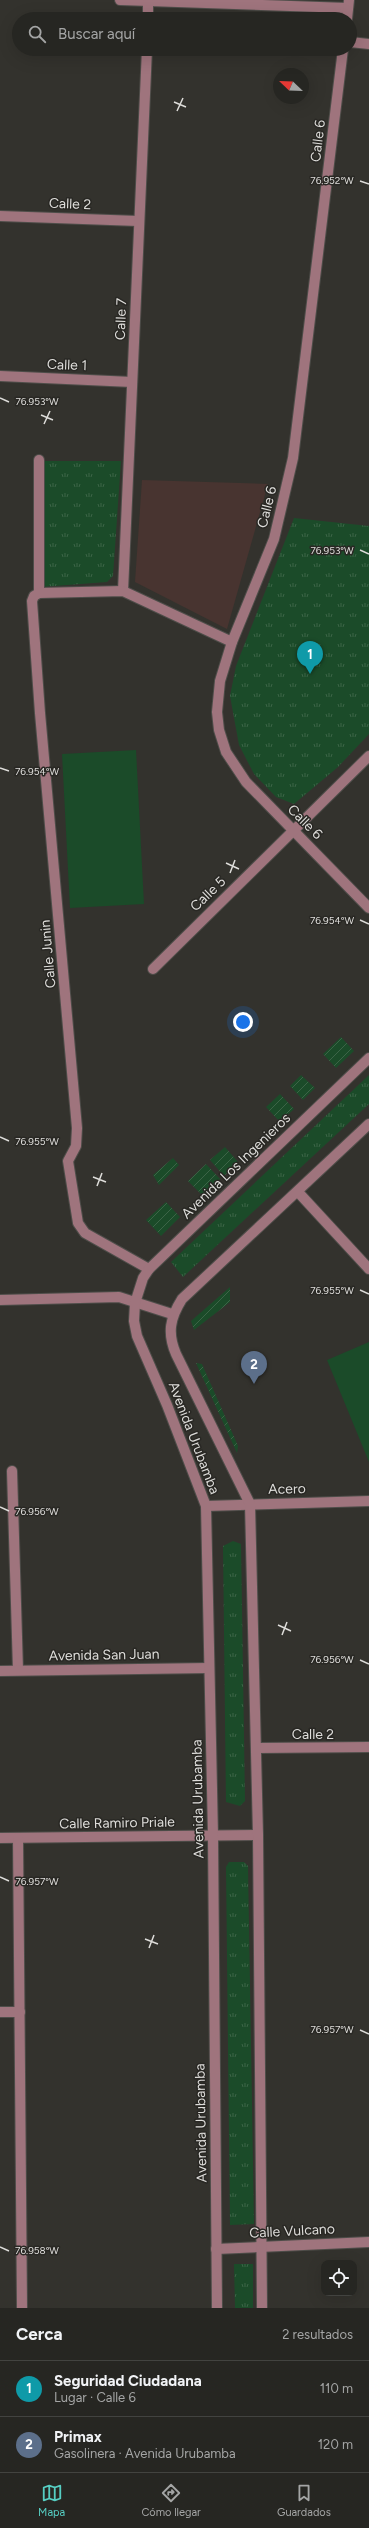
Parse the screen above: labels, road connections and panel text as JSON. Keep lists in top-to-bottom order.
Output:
{
  "streets": {
    "street": [
      "Calle 6",
      "Calle 2",
      "Calle 7",
      "Calle 1",
      "Calle 5",
      "Calle Junin",
      "Avenida Los Ingenieros",
      "Avenida Urubamba",
      "Acero",
      "Avenida San Juan",
      "Calle Ramiro Priale",
      "Calle Vulcano"
    ]
  },
  "crossings": [
    ["Calle 6", "Calle 5"],
    ["Calle 2", "Calle 7"],
    ["Calle 2", "Avenida Urubamba"],
    ["Calle 7", "Calle 1"],
    ["Calle Junin", "Avenida Los Ingenieros"],
    ["Avenida Los Ingenieros", "Avenida Urubamba"],
    ["Avenida Urubamba", "Acero"],
    ["Avenida Urubamba", "Avenida San Juan"],
    ["Avenida Urubamba", "Calle Ramiro Priale"],
    ["Avenida Urubamba", "Calle Vulcano"]
  ],
  "north": "top left",
  "page": {
    "search": "Buscar aquí",
    "pins": ["1", "2"],
    "heading": ["Cerca", "2 resultados"],
    "list": [
      {
        "mark": "1",
        "name": "Seguridad Ciudadana",
        "note": "Lugar · Calle 6",
        "value": "110 m"
      },
      {
        "mark": "2",
        "name": "Primax",
        "note": "Gasolinera · Avenida Urubamba",
        "value": "120 m"
      }
    ],
    "nav": ["Mapa", "Cómo llegar", "Guardados"]
  },
  "coordinates": [
    "76.952°W",
    "76.953°W",
    "76.954°W",
    "76.955°W",
    "76.956°W",
    "76.957°W",
    "76.958°W"
  ]
}
